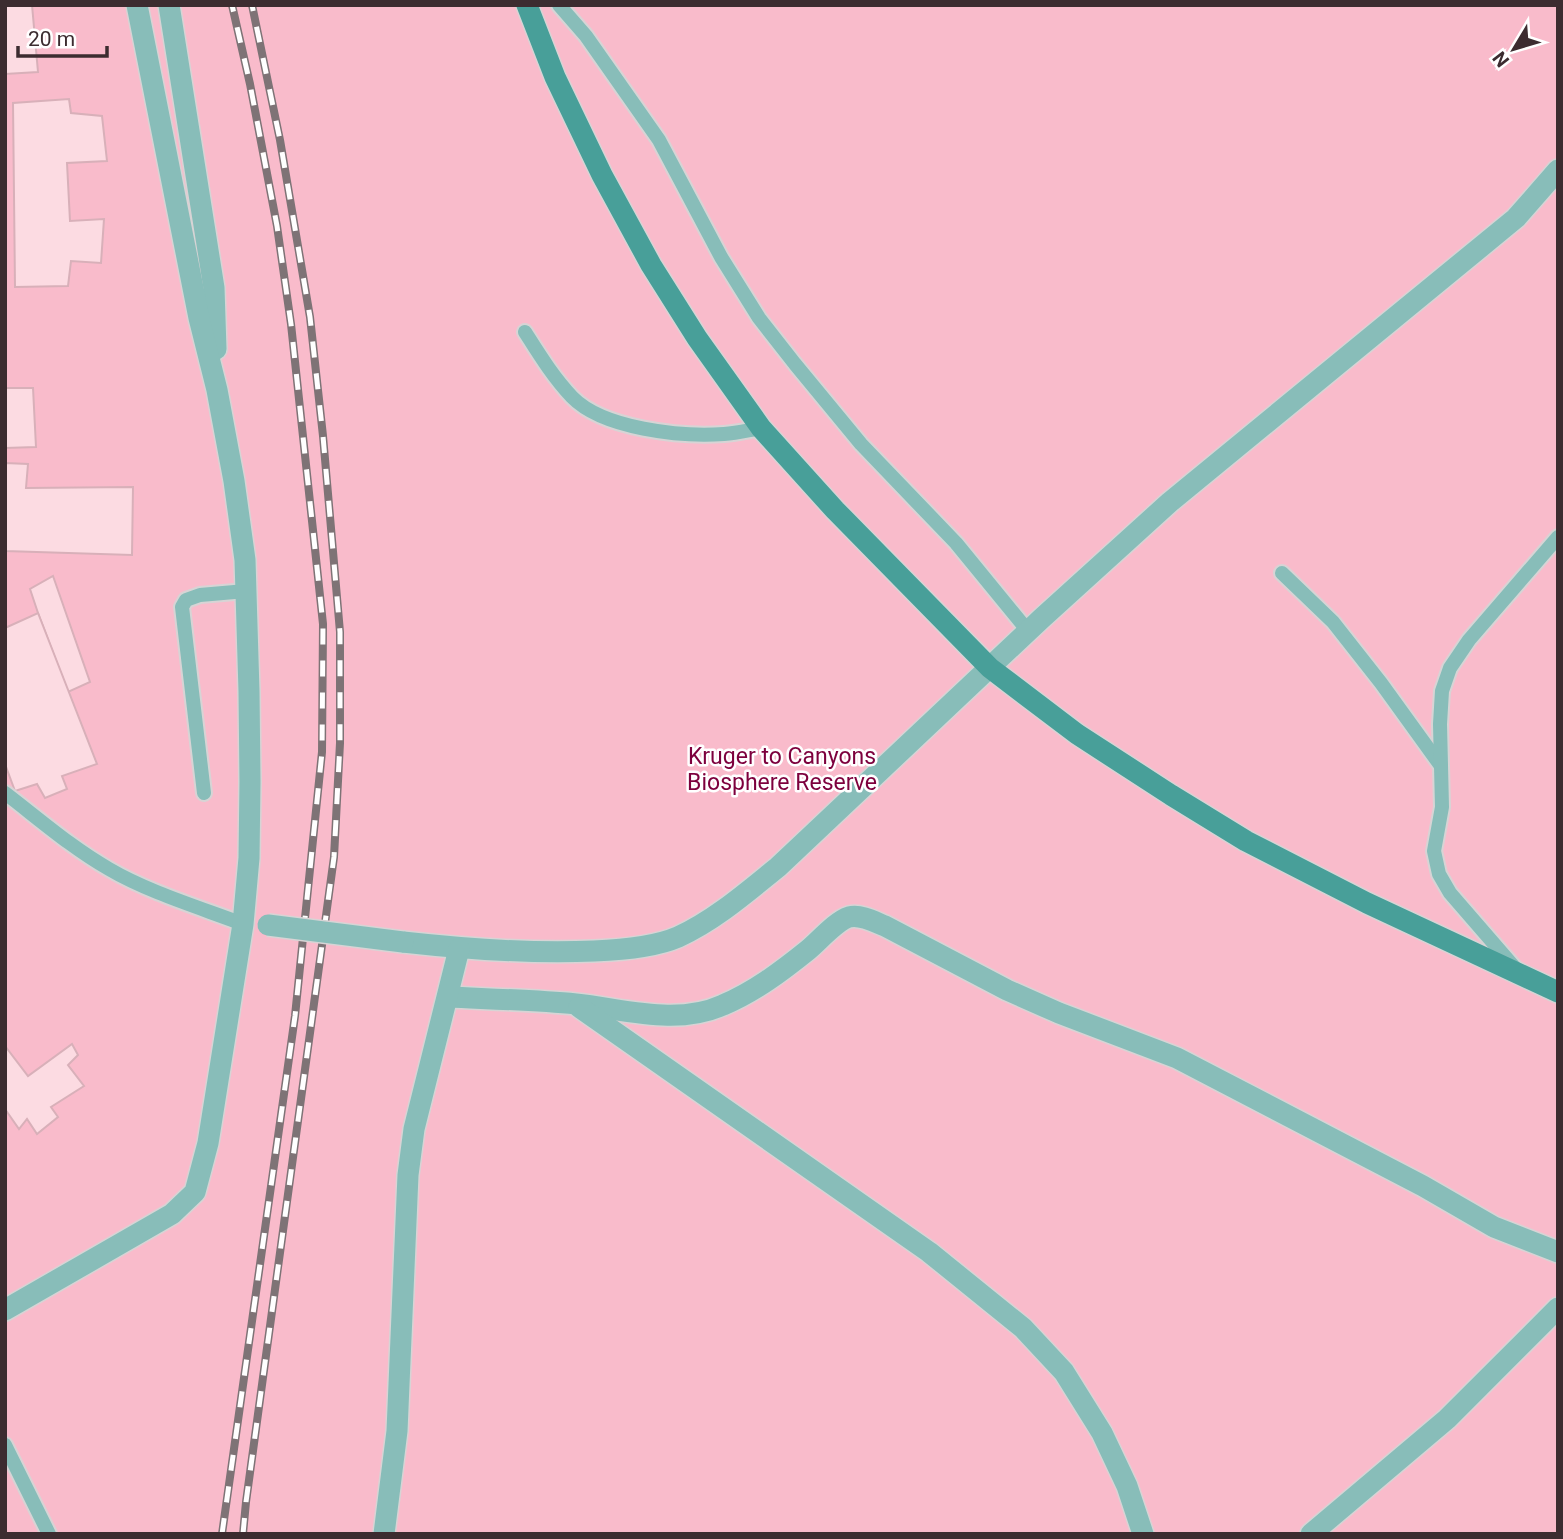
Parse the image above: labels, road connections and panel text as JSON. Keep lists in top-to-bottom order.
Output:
{
  "parks": ["Kruger to Canyons Biosphere Reserve"],
  "scale_bar": "20 m",
  "north": "bottom left"
}
